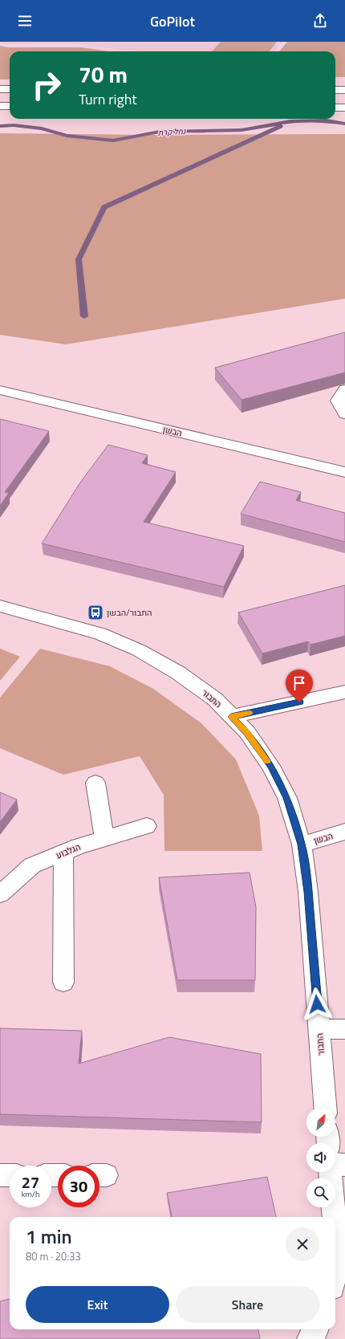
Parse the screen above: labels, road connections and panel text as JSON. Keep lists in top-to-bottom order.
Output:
{
  "streets": {
    "street": ["הבשן", "התבור", "הגלבוע"]
  },
  "crossings": [
    ["הבשן", "התבור"]
  ],
  "water": ["נחל קרת"],
  "places": {
    "bus stop": ["התבור/הבשן"]
  },
  "north": "top right",
  "page": {
    "header": "GoPilot",
    "turn": ["70 m", "Turn right"],
    "speed": "27 km/h",
    "limit": "30",
    "heading": ["1 min", "80 m · 20:33"],
    "buttons": ["Exit", "Share"]
  }
}
